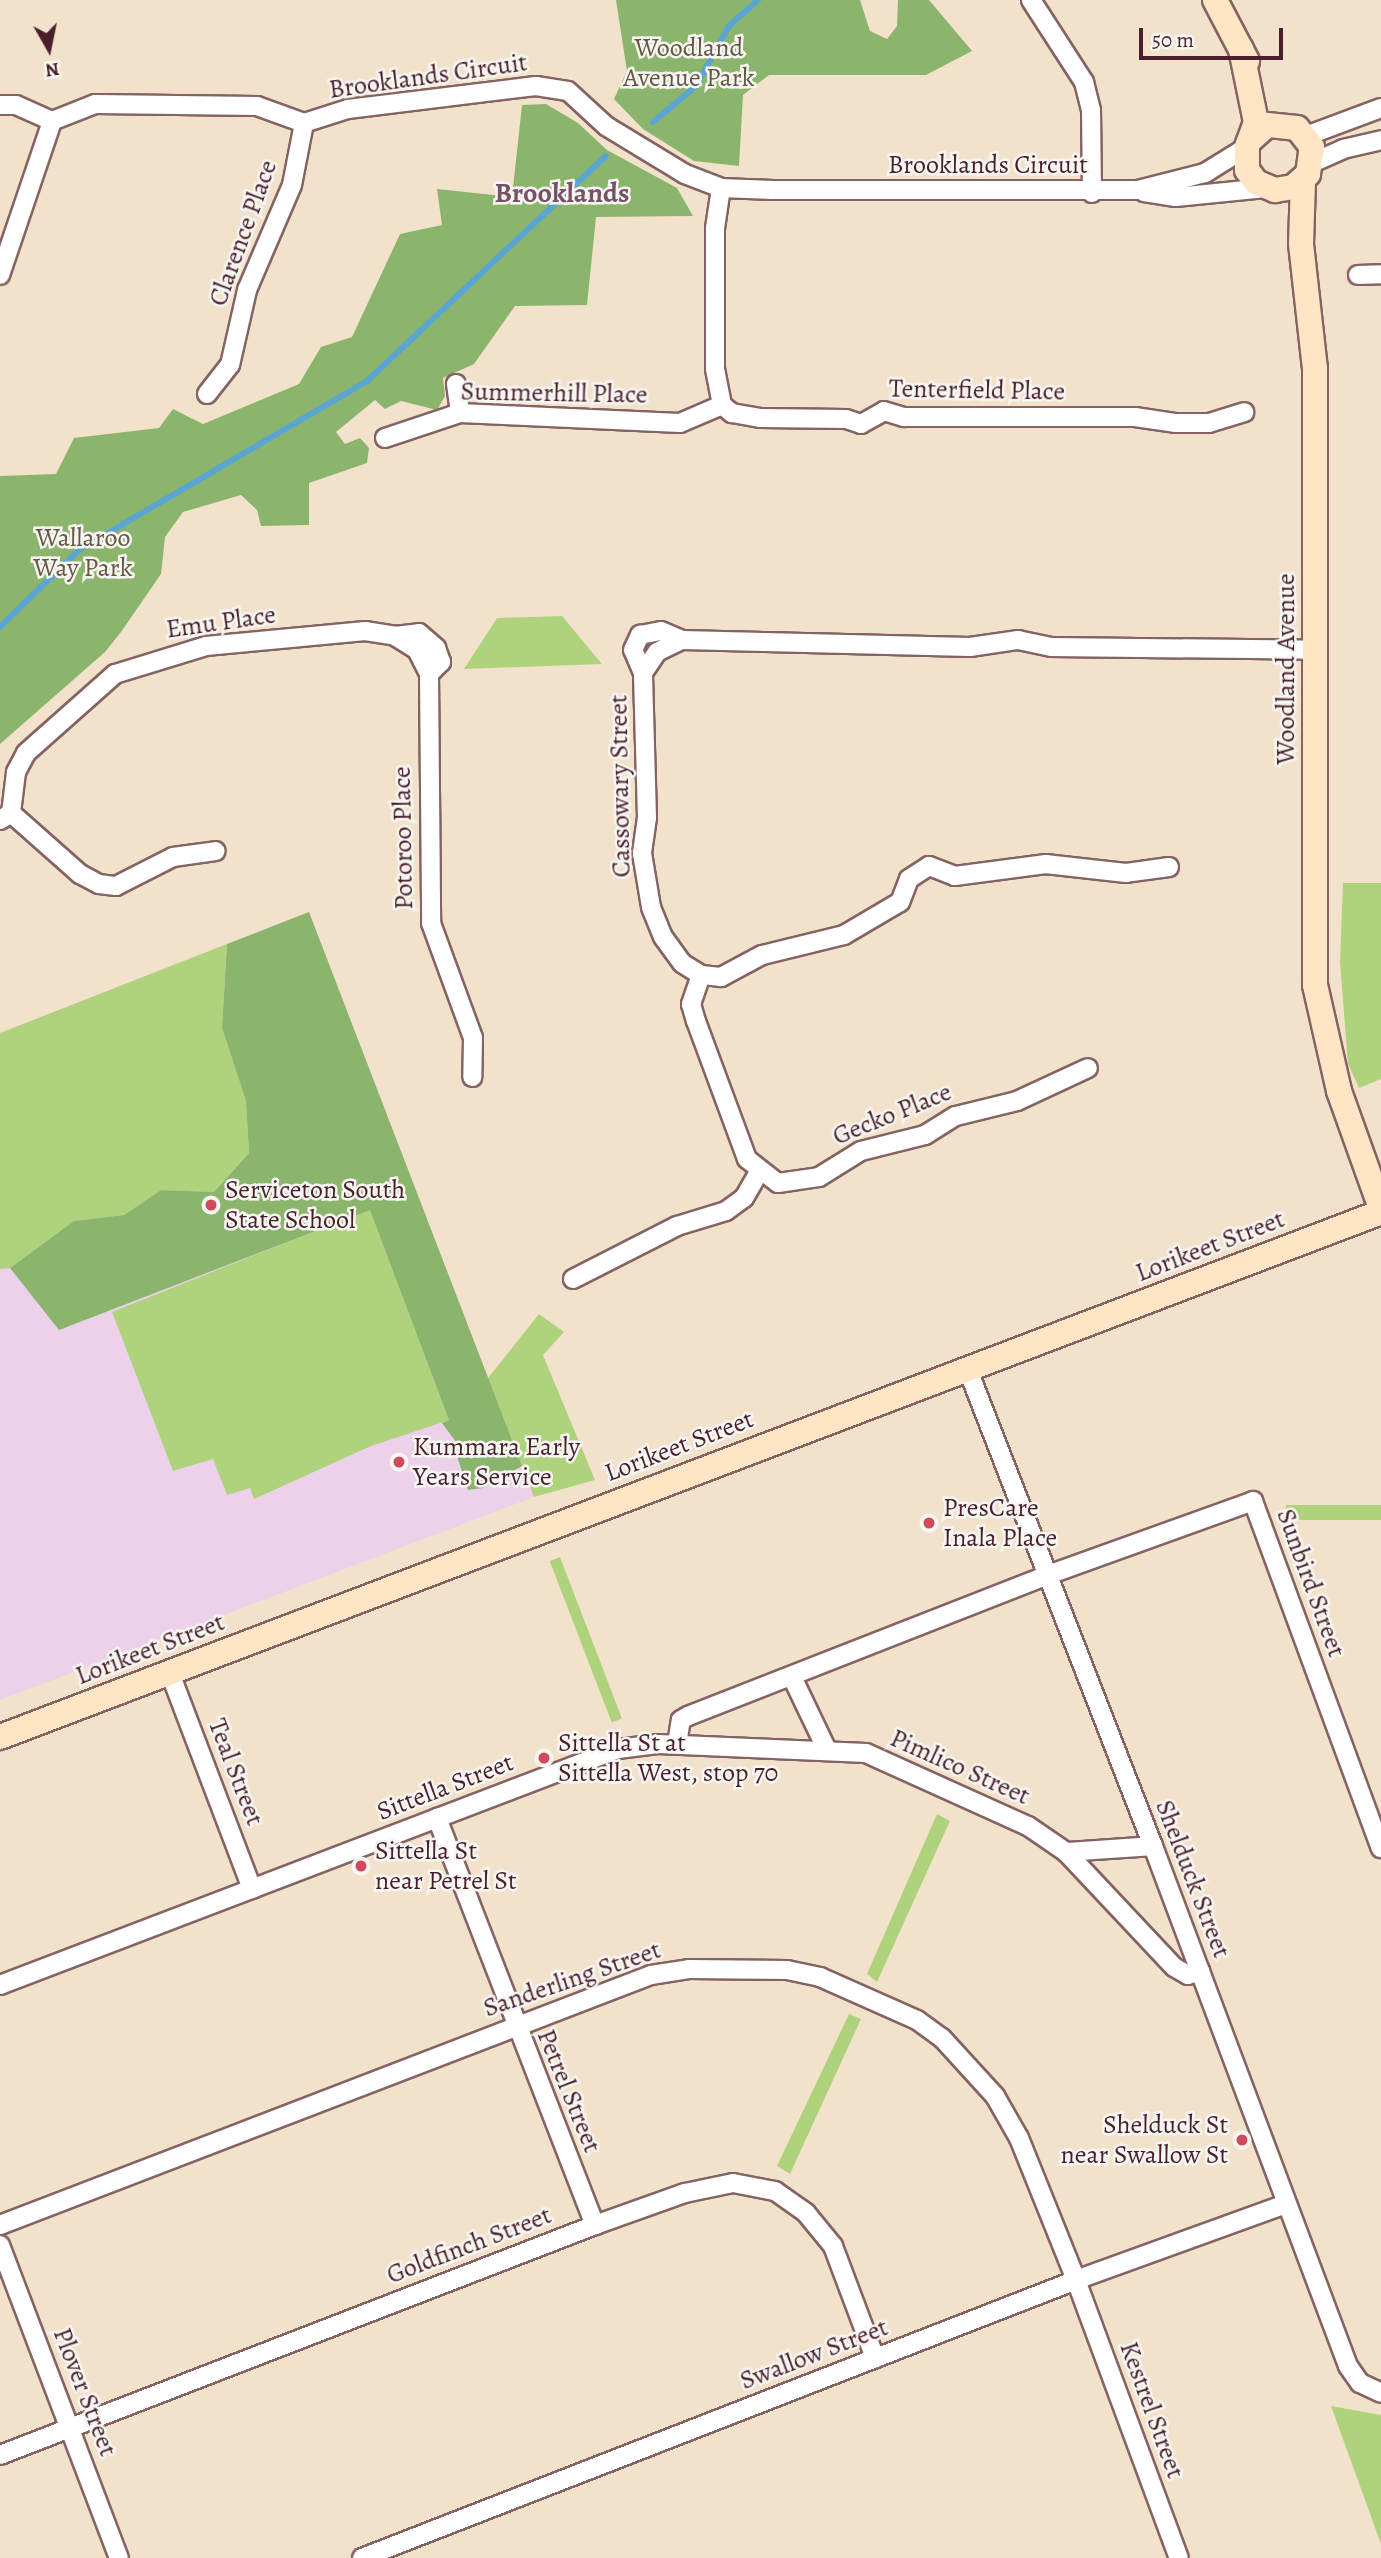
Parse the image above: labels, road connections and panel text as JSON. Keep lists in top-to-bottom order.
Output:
{
  "streets": {
    "street": [
      "Brooklands Circuit",
      "Clarence Place",
      "Tenterfield Place",
      "Summerhill Place",
      "Emu Place",
      "Woodland Avenue",
      "Cassowary Street",
      "Potoroo Place",
      "Gecko Place",
      "Lorikeet Street",
      "Sunbird Street",
      "Pimlico Street",
      "Teal Street",
      "Sittella Street",
      "Shelduck Street",
      "Sanderling Street",
      "Petrel Street",
      "Goldfinch Street",
      "Swallow Street",
      "Plover Street",
      "Kestrel Street"
    ]
  },
  "crossings": [
    ["Brooklands Circuit", "Clarence Place"],
    ["Brooklands Circuit", "Woodland Avenue"],
    ["Tenterfield Place", "Summerhill Place"],
    ["Emu Place", "Potoroo Place"],
    ["Woodland Avenue", "Cassowary Street"],
    ["Woodland Avenue", "Lorikeet Street"],
    ["Lorikeet Street", "Teal Street"],
    ["Lorikeet Street", "Shelduck Street"],
    ["Sunbird Street", "Shelduck Street"],
    ["Pimlico Street", "Sittella Street"],
    ["Pimlico Street", "Shelduck Street"],
    ["Teal Street", "Sittella Street"],
    ["Sittella Street", "Petrel Street"],
    ["Shelduck Street", "Swallow Street"],
    ["Sanderling Street", "Petrel Street"],
    ["Sanderling Street", "Swallow Street"],
    ["Sanderling Street", "Kestrel Street"],
    ["Petrel Street", "Goldfinch Street"],
    ["Goldfinch Street", "Swallow Street"],
    ["Goldfinch Street", "Plover Street"],
    ["Swallow Street", "Kestrel Street"]
  ],
  "districts": ["Brooklands"],
  "parks": ["Woodland Avenue Park", "Wallaroo Way Park"],
  "places": [
    "Serviceton South State School",
    "Kummara Early Years Service",
    "PresCare Inala Place",
    "Sittella St at Sittella West, stop 70",
    "Sittella St near Petrel St",
    "Shelduck St near Swallow St"
  ],
  "scale_bar": "50 m",
  "north": "bottom"
}
